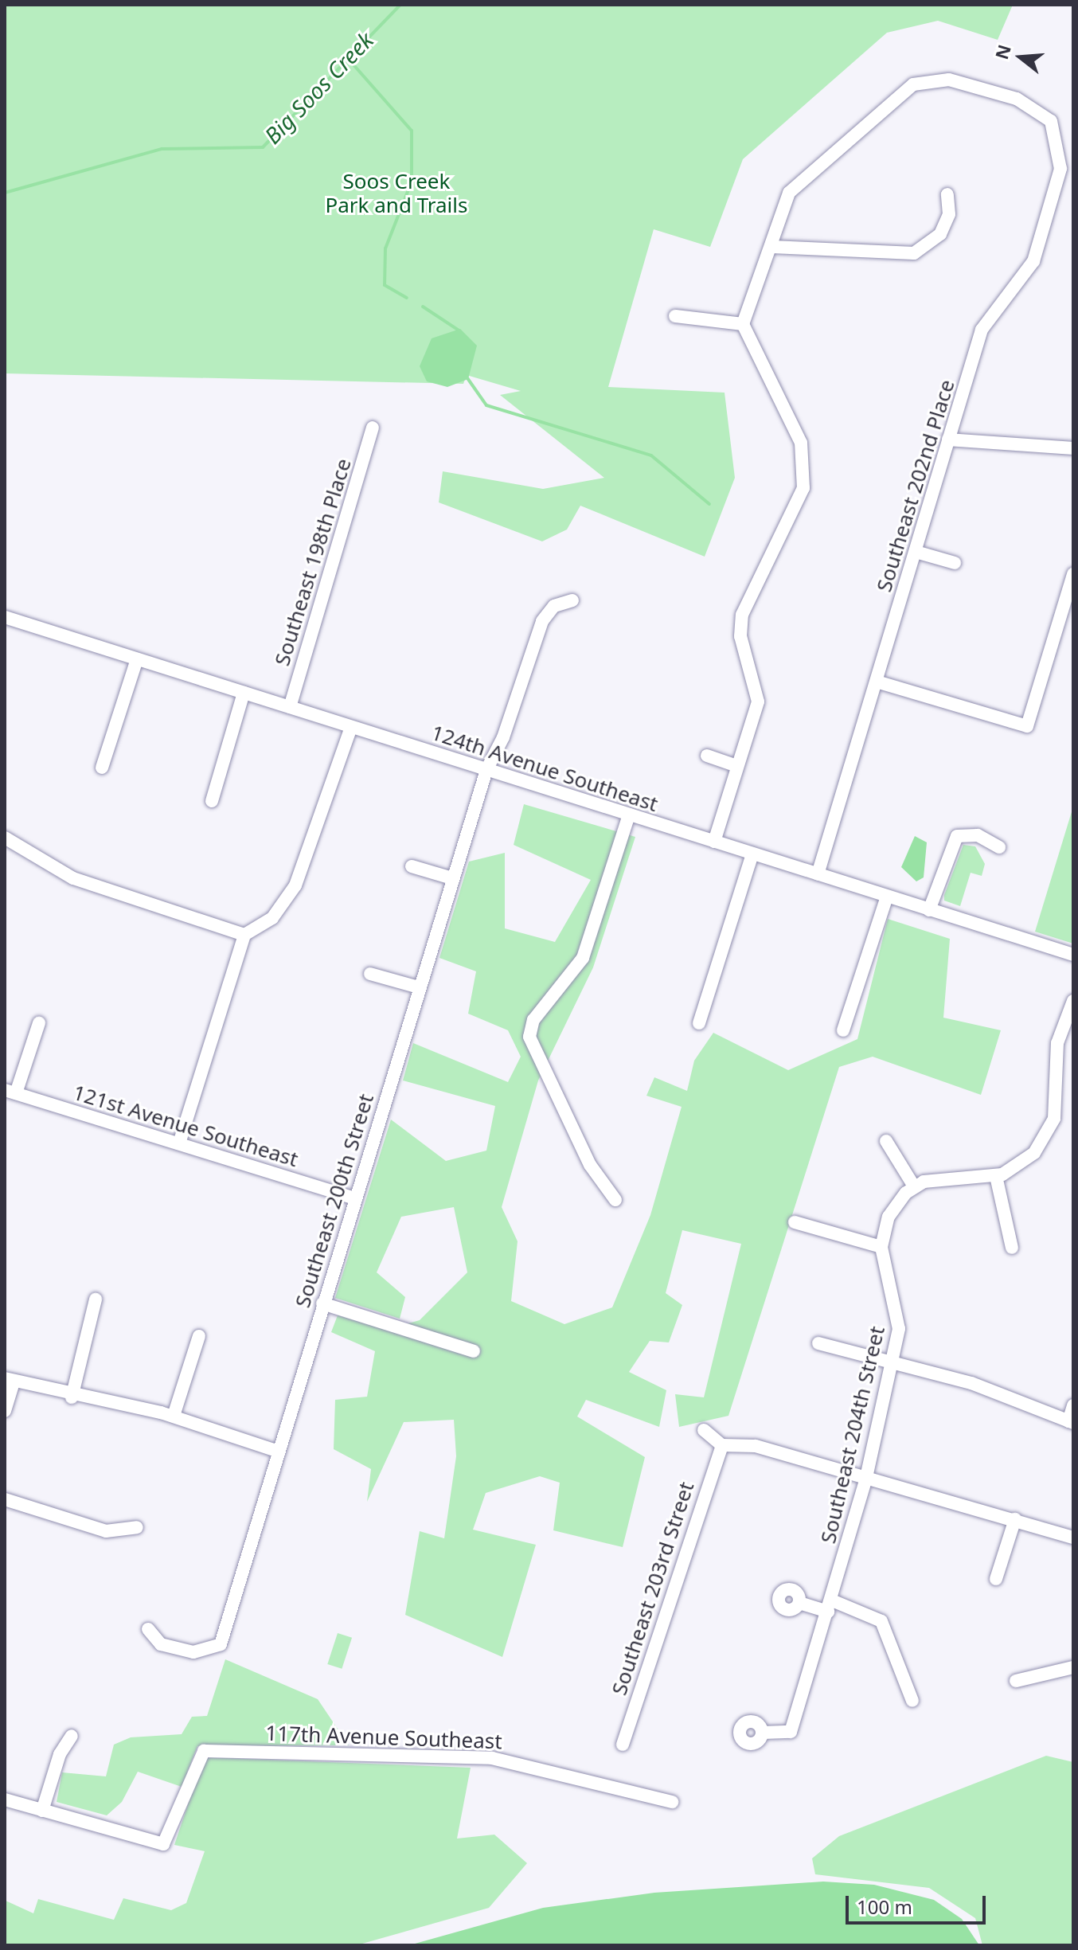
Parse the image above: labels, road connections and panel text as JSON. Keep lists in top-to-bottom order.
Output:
{
  "streets": {
    "street": [
      "Southeast 202nd Place",
      "Southeast 198th Place",
      "124th Avenue Southeast",
      "121st Avenue Southeast",
      "Southeast 200th Street",
      "Southeast 204th Street",
      "Southeast 203rd Street",
      "117th Avenue Southeast"
    ]
  },
  "crossings": [
    ["Southeast 202nd Place", "124th Avenue Southeast"],
    ["Southeast 198th Place", "124th Avenue Southeast"],
    ["124th Avenue Southeast", "Southeast 200th Street"],
    ["121st Avenue Southeast", "Southeast 200th Street"]
  ],
  "water": ["Big Soos Creek"],
  "parks": ["Soos Creek Park and Trails"],
  "scale_bar": "100 m",
  "north": "left"
}
